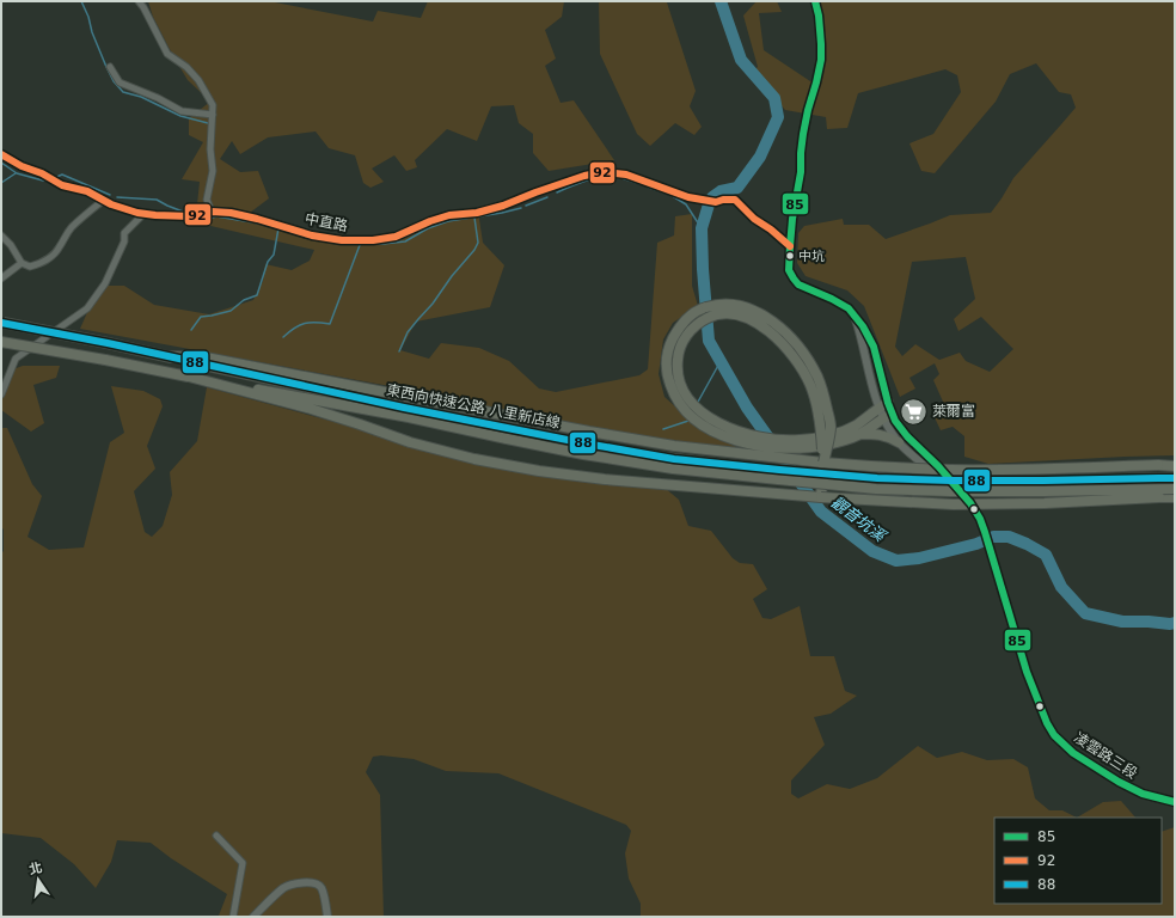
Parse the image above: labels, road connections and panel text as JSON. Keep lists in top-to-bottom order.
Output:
{
  "streets": {
    "highway": ["東西向快速公路 八里新店線"],
    "street": ["中直路", "凌雲路三段"]
  },
  "water": ["觀音坑溪"],
  "places": {
    "other": ["中坑"],
    "supermarket": ["萊爾富"]
  },
  "lines": ["transit line 85", "transit line 92", "transit line 88"],
  "legend": ["85", "92", "88"],
  "north": "top"
}
